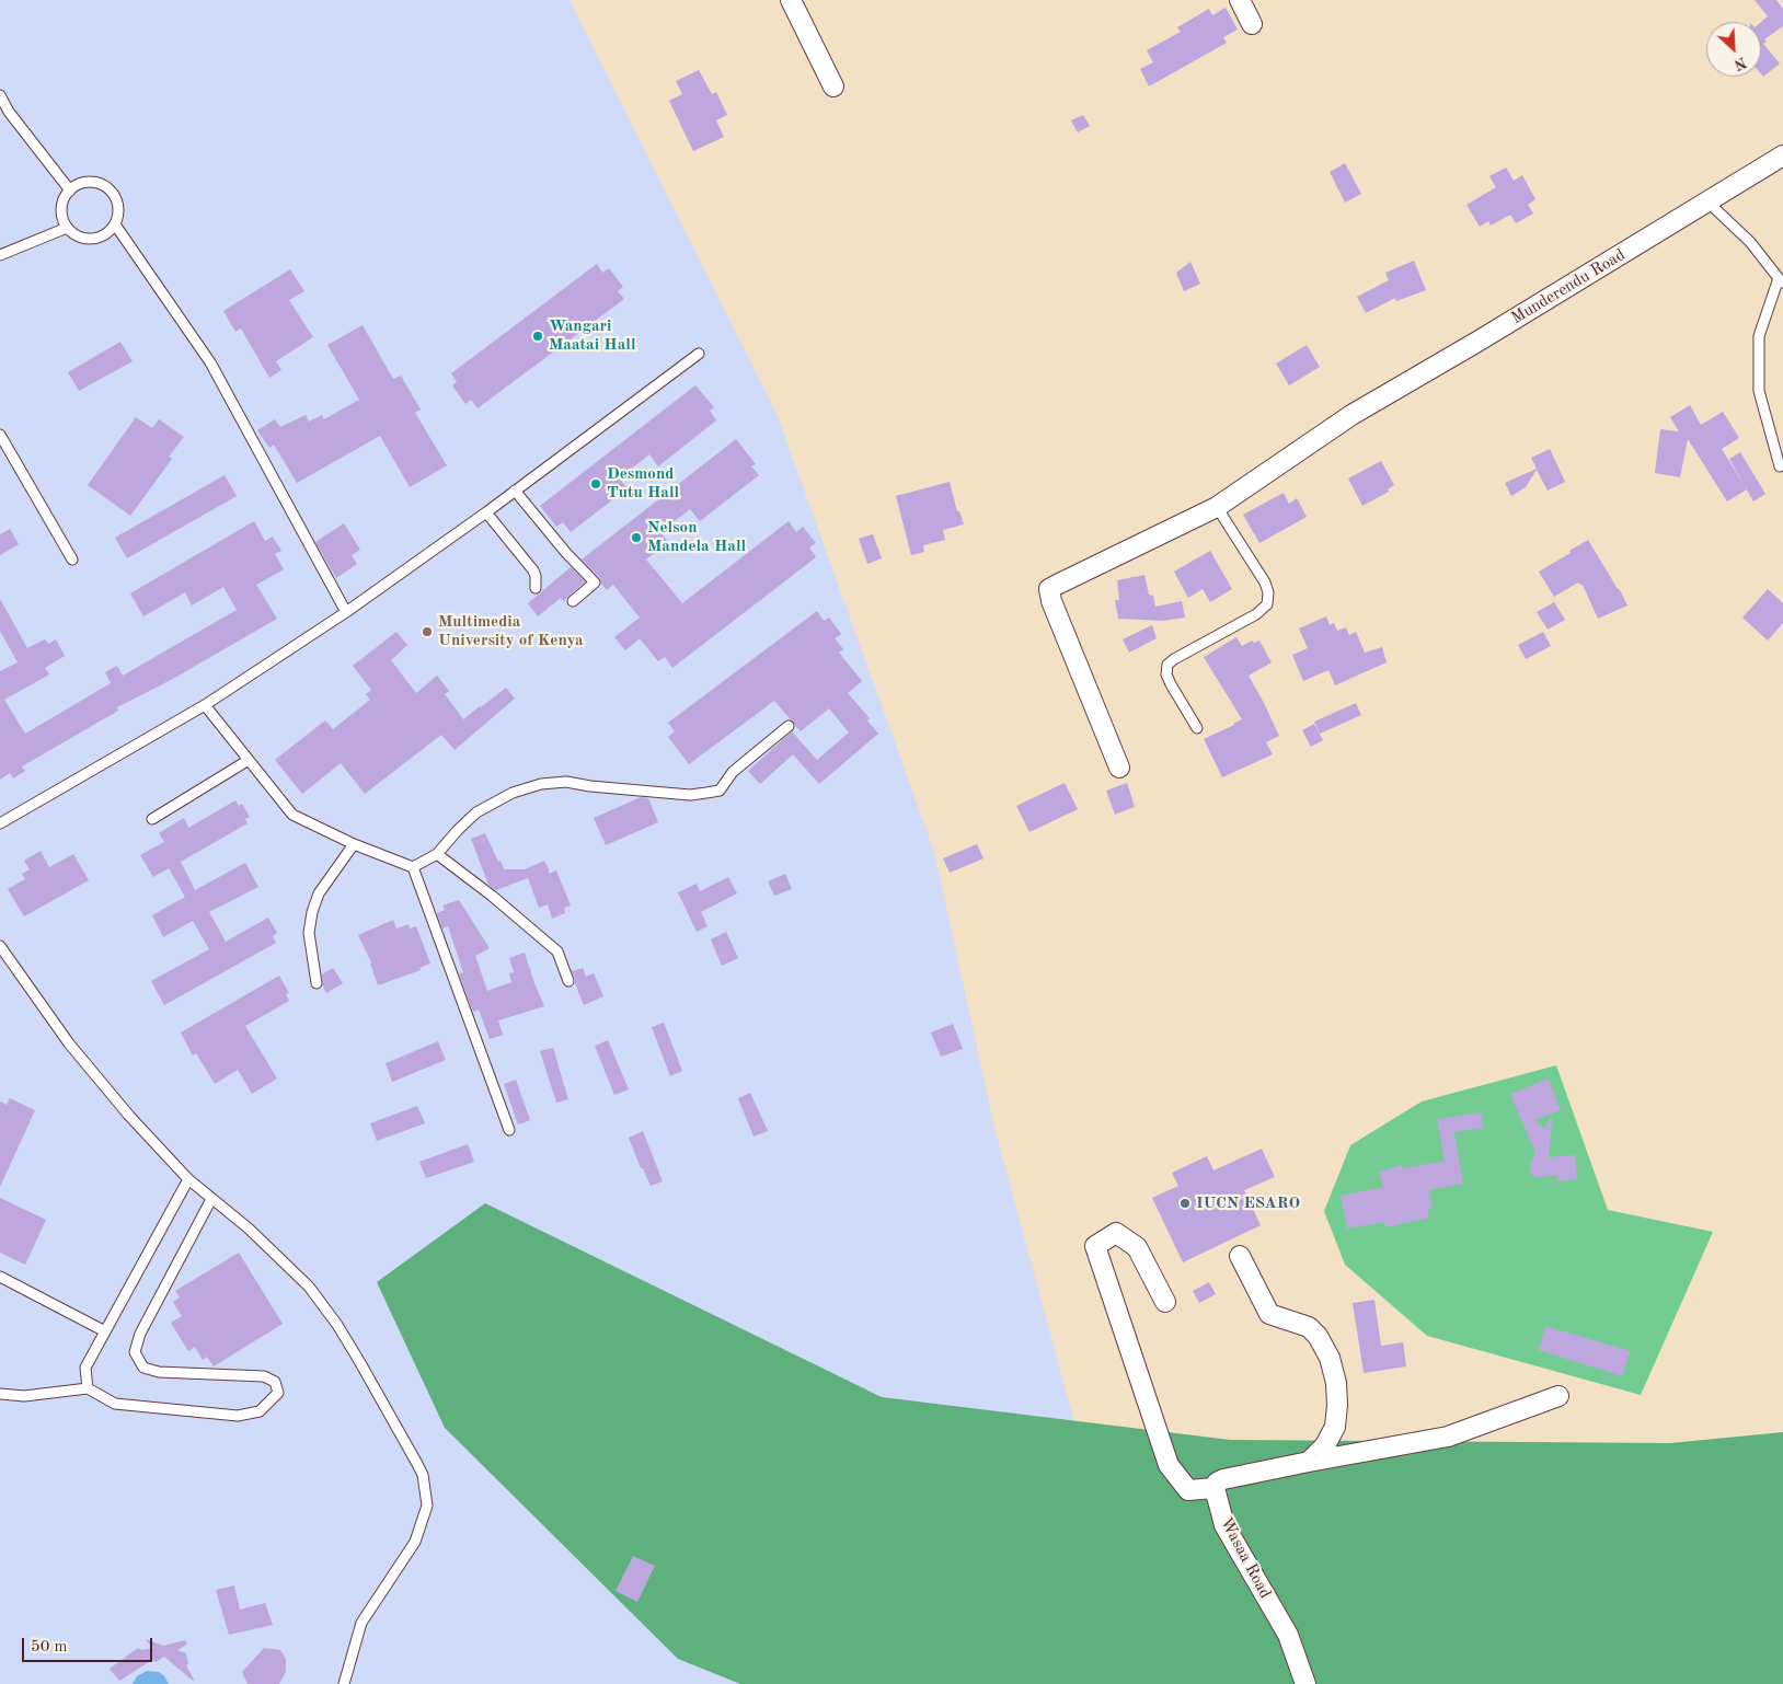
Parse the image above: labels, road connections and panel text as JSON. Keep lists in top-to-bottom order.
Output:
{
  "streets": {
    "street": ["Munderendu Road", "Wasaa Road"]
  },
  "places": [
    "Wangari Maatai Hall",
    "Desmond Tutu Hall",
    "Nelson Mandela Hall",
    "Multimedia University of Kenya",
    "IUCN ESARO"
  ],
  "scale_bar": "50 m",
  "north": "bottom right"
}
